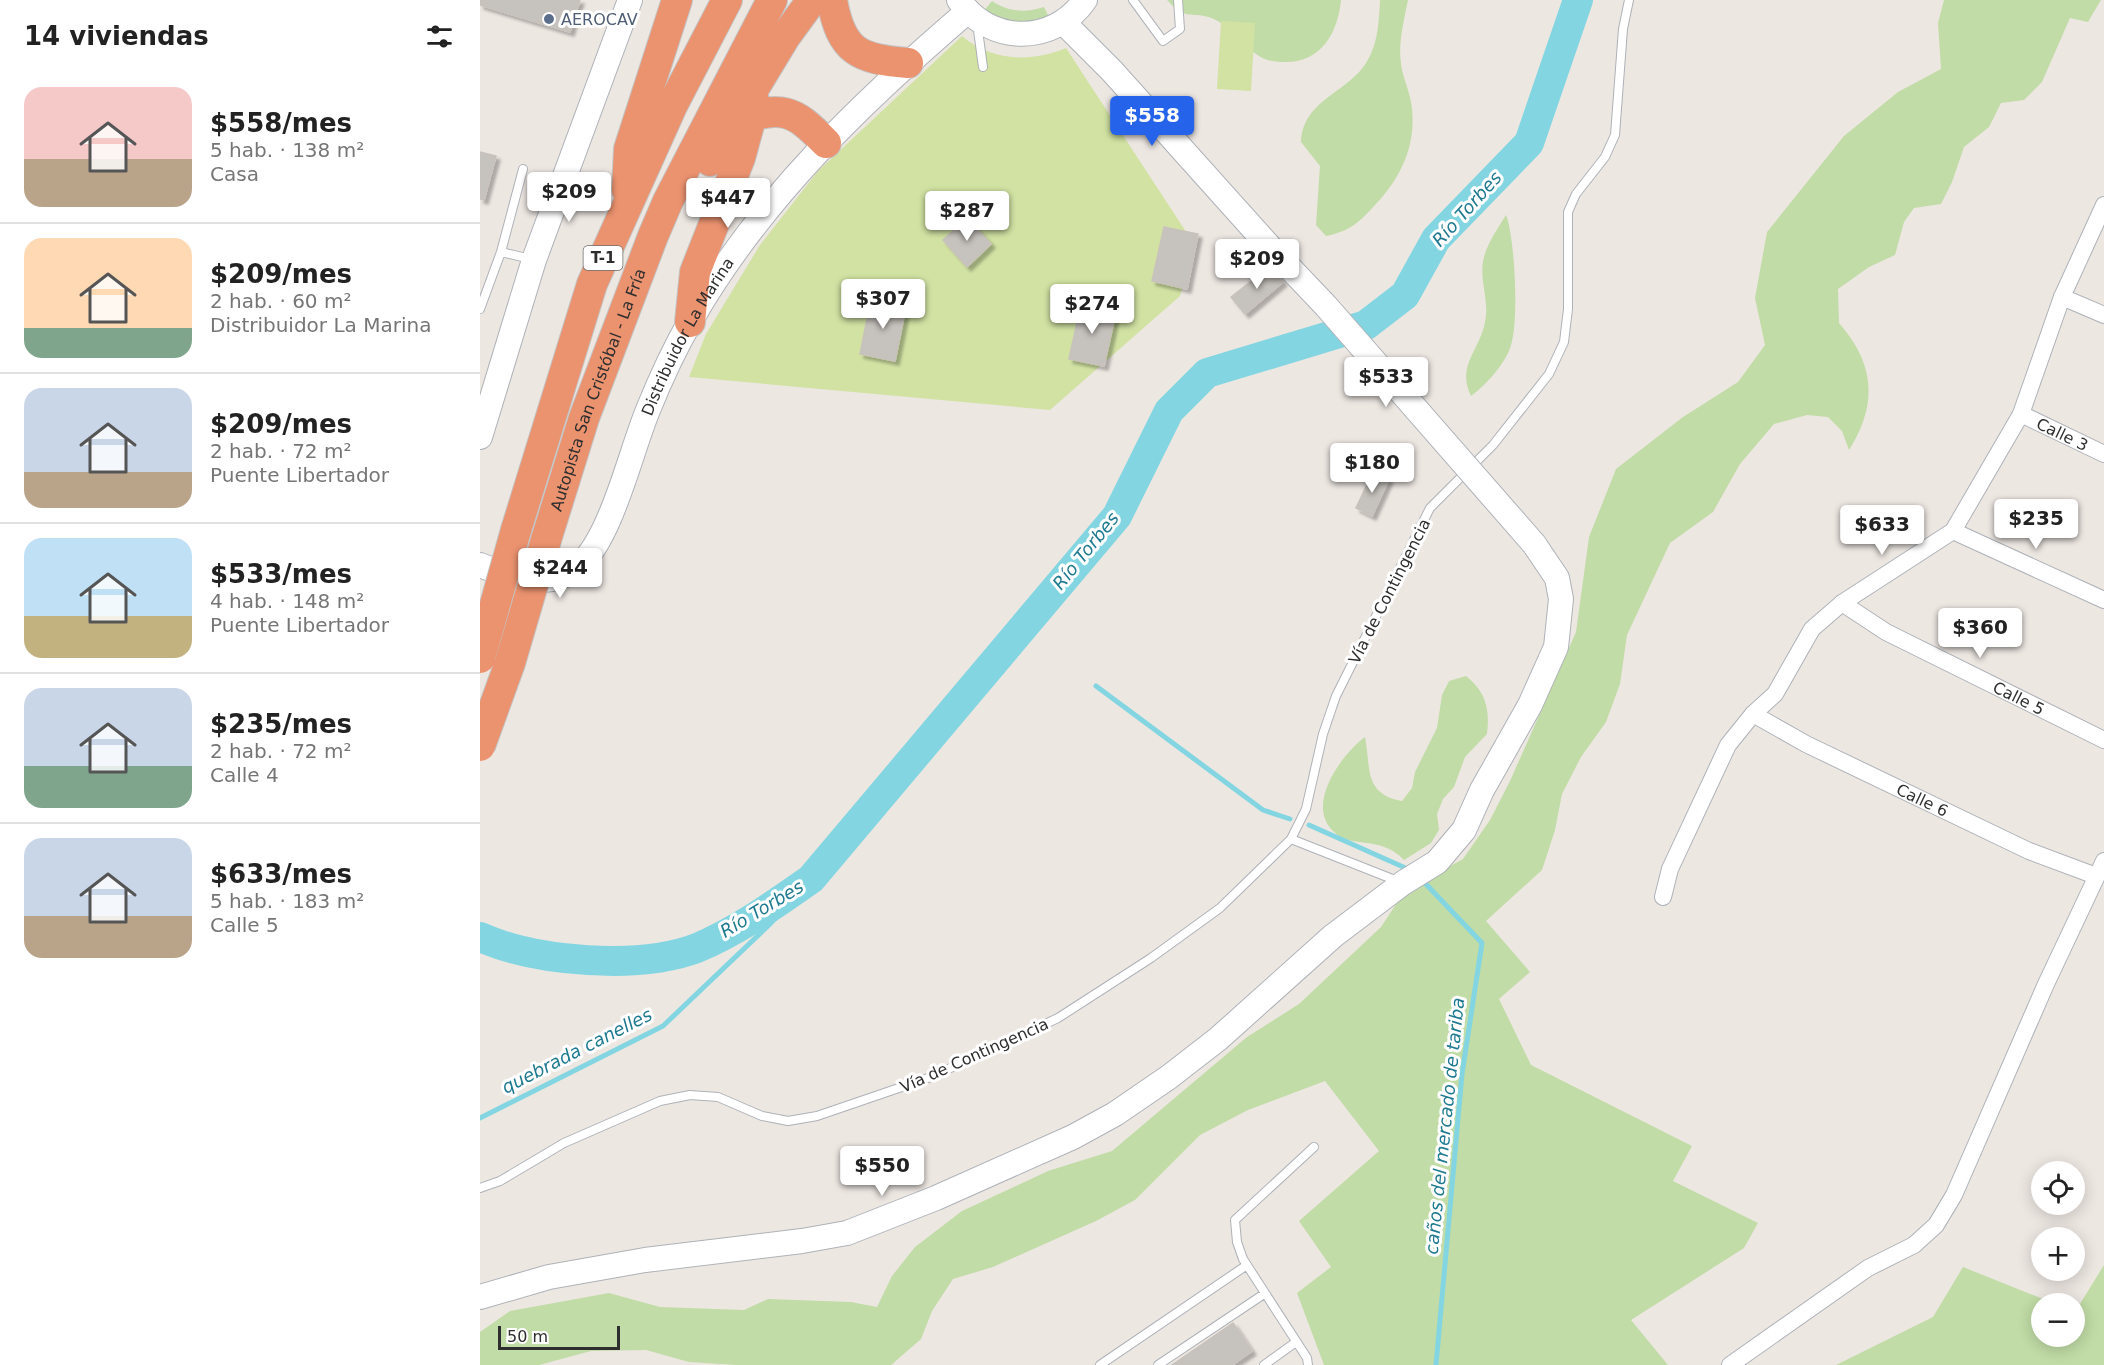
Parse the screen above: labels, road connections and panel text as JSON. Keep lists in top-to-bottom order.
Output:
{
  "streets": {
    "highway": ["T-1", "Autopista San Cristóbal - La Fría"],
    "street": [
      "Distribuidor La Marina",
      "Calle 3",
      "Calle 5",
      "Calle 6"
    ],
    "lane": ["Vía de Contingencia"]
  },
  "water": ["Río Torbes", "quebrada canelles", "caños del mercado de tariba"],
  "places": ["AEROCAV"],
  "scale_bar": "50 m",
  "page": {
    "heading": "14 viviendas",
    "list": [
      {
        "name": "$558/mes",
        "note": "5 hab. · 138 m² · Casa"
      },
      {
        "name": "$209/mes",
        "note": "2 hab. · 60 m² · Distribuidor La Marina"
      },
      {
        "name": "$209/mes",
        "note": "2 hab. · 72 m² · Puente Libertador"
      },
      {
        "name": "$533/mes",
        "note": "4 hab. · 148 m² · Puente Libertador"
      },
      {
        "name": "$235/mes",
        "note": "2 hab. · 72 m² · Calle 4"
      },
      {
        "name": "$633/mes",
        "note": "5 hab. · 183 m² · Calle 5"
      }
    ],
    "price": [
      "$558",
      "$209",
      "$447",
      "$287",
      "$209",
      "$307",
      "$274",
      "$533",
      "$180",
      "$235",
      "$633",
      "$244",
      "$360",
      "$550"
    ],
    "map_buttons": ["+", "−"],
    "scale": "50 m"
  }
}
